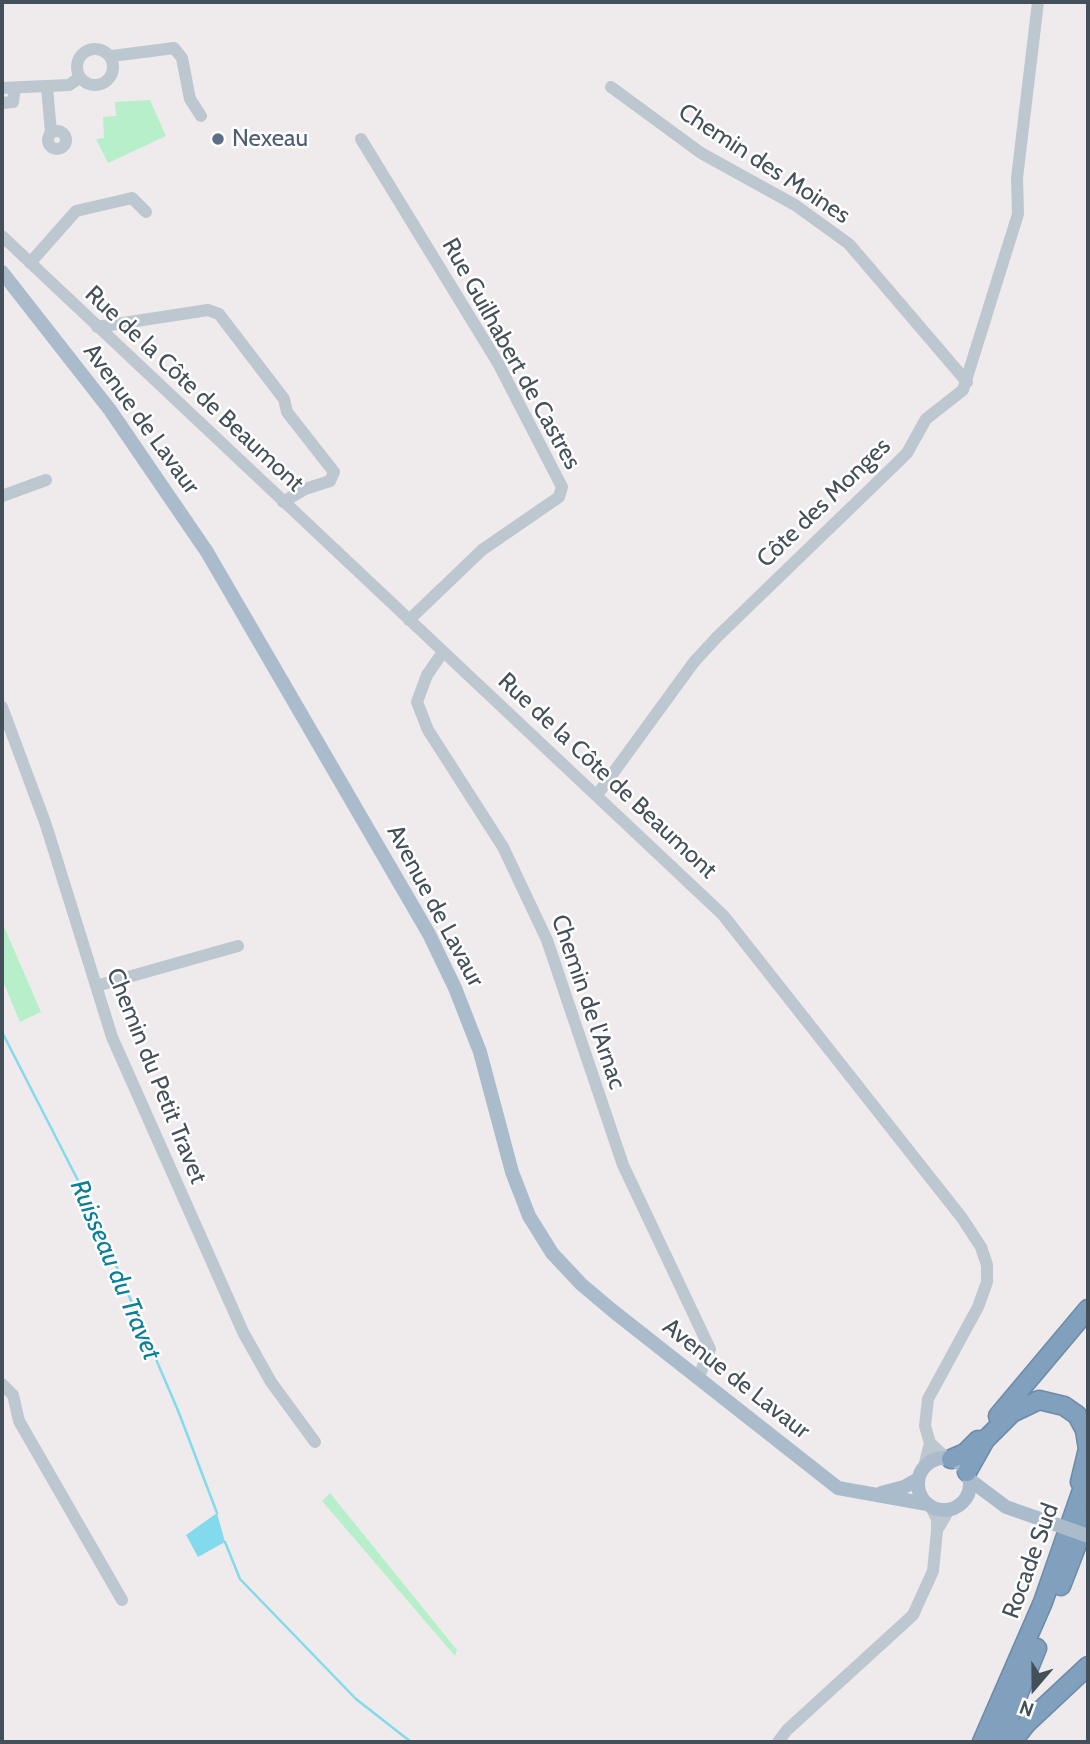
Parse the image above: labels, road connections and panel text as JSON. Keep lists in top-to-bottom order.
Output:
{
  "streets": {
    "highway": ["Rocade Sud"],
    "main road": ["Avenue de Lavaur"],
    "street": [
      "Chemin des Moines",
      "Rue Guilhabert de Castres",
      "Rue de la Côte de Beaumont",
      "Côte des Monges",
      "Chemin de l'Arnac",
      "Chemin du Petit Travet"
    ]
  },
  "crossings": [
    ["Chemin des Moines", "Côte des Monges"],
    ["Rue Guilhabert de Castres", "Rue de la Côte de Beaumont"],
    ["Rue de la Côte de Beaumont", "Avenue de Lavaur"],
    ["Rue de la Côte de Beaumont", "Côte des Monges"],
    ["Rue de la Côte de Beaumont", "Chemin de l'Arnac"],
    ["Avenue de Lavaur", "Chemin de l'Arnac"]
  ],
  "water": ["Ruisseau du Travet"],
  "places": ["Nexeau"],
  "north": "bottom"
}
